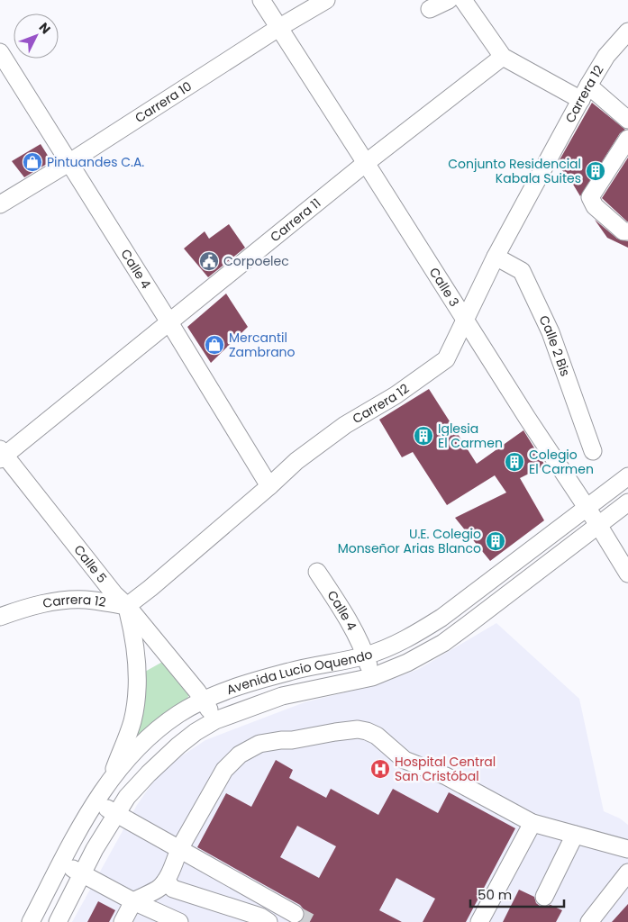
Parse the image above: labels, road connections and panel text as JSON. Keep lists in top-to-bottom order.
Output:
{
  "streets": {
    "street": [
      "Carrera 12",
      "Carrera 10",
      "Carrera 11",
      "Calle 4",
      "Calle 3",
      "Calle 2 Bis",
      "Calle 5",
      "Avenida Lucio Oquendo"
    ]
  },
  "crossings": [
    ["Carrera 12", "Calle 4"],
    ["Carrera 12", "Calle 3"],
    ["Carrera 12", "Calle 2 Bis"],
    ["Carrera 12", "Calle 5"],
    ["Carrera 10", "Calle 4"],
    ["Carrera 10", "Calle 3"],
    ["Carrera 11", "Calle 4"],
    ["Carrera 11", "Calle 3"],
    ["Carrera 11", "Calle 5"],
    ["Calle 4", "Avenida Lucio Oquendo"],
    ["Calle 3", "Avenida Lucio Oquendo"],
    ["Calle 5", "Avenida Lucio Oquendo"]
  ],
  "places": {
    "shop": ["Pintuandes C.A.", "Mercantil Zambrano"],
    "building": [
      "Conjunto Residencial Kabala Suites",
      "Iglesia El Carmen",
      "Colegio El Carmen",
      "U.E. Colegio Monseñor Arias Blanco"
    ],
    "public building": ["Corpoelec"],
    "hospital": ["Hospital Central San Cristóbal"]
  },
  "scale_bar": "50 m",
  "north": "top right"
}
